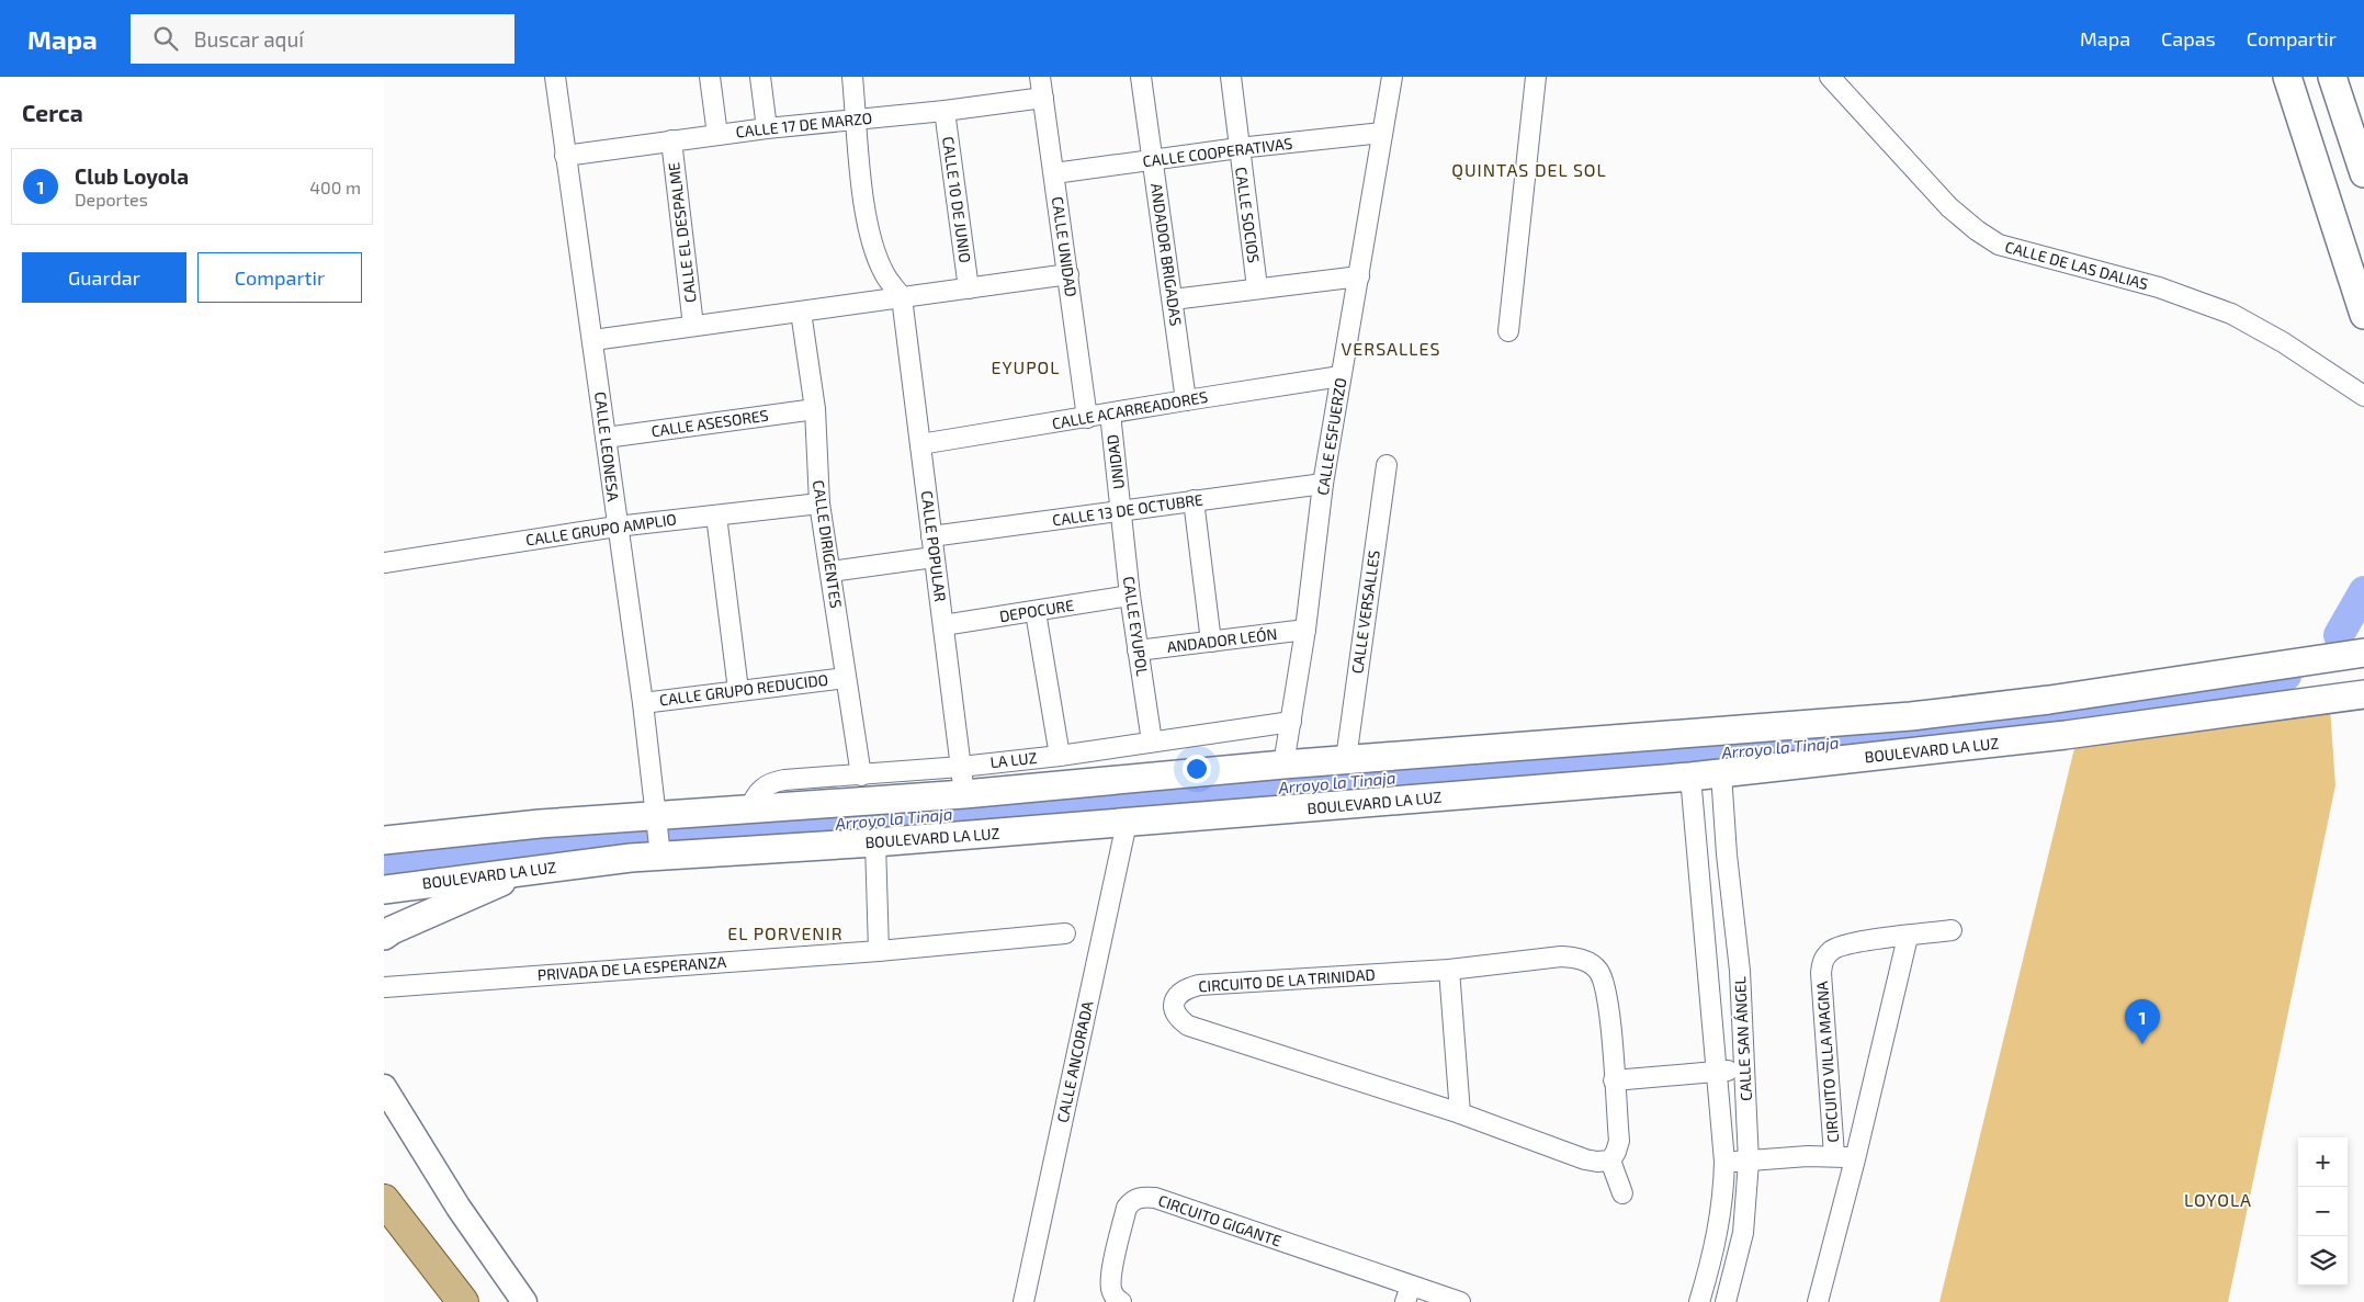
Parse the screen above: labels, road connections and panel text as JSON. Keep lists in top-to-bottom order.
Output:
{
  "streets": {
    "main road": ["BOULEVARD LA LUZ"],
    "street": [
      "CALLE 17 DE MARZO",
      "CALLE COOPERATIVAS",
      "CALLE 10 DE JUNIO",
      "CALLE SOCIOS",
      "CALLE EL DESPALME",
      "CALLE UNIDAD",
      "ANDADOR BRIGADAS",
      "CALLE DE LAS DALIAS",
      "CALLE ACARREADORES",
      "CALLE ASESORES",
      "CALLE ESFUERZO",
      "CALLE LEONESA",
      "UNIDAD",
      "CALLE 13 DE OCTUBRE",
      "CALLE GRUPO AMPLIO",
      "CALLE DIRIGENTES",
      "CALLE POPULAR",
      "DEPOCURE",
      "CALLE VERSALLES",
      "CALLE EYUPOL",
      "ANDADOR LEÓN",
      "CALLE GRUPO REDUCIDO",
      "LA LUZ",
      "PRIVADA DE LA ESPERANZA",
      "CIRCUITO DE LA TRINIDAD",
      "CALLE SAN ÁNGEL",
      "CALLE ANCORADA",
      "CIRCUITO VILLA MAGNA",
      "CIRCUITO GIGANTE"
    ]
  },
  "crossings": [
    ["CALLE 17 DE MARZO", "CALLE 10 DE JUNIO"],
    ["CALLE 17 DE MARZO", "CALLE EL DESPALME"],
    ["CALLE 17 DE MARZO", "CALLE UNIDAD"],
    ["CALLE 17 DE MARZO", "CALLE LEONESA"],
    ["CALLE COOPERATIVAS", "CALLE SOCIOS"],
    ["CALLE COOPERATIVAS", "CALLE UNIDAD"],
    ["CALLE COOPERATIVAS", "ANDADOR BRIGADAS"],
    ["CALLE COOPERATIVAS", "CALLE ESFUERZO"],
    ["CALLE UNIDAD", "CALLE ACARREADORES"],
    ["ANDADOR BRIGADAS", "CALLE ACARREADORES"],
    ["CALLE ACARREADORES", "CALLE ESFUERZO"],
    ["CALLE ACARREADORES", "UNIDAD"],
    ["CALLE ACARREADORES", "CALLE POPULAR"],
    ["CALLE ASESORES", "CALLE LEONESA"],
    ["CALLE ASESORES", "CALLE DIRIGENTES"],
    ["CALLE ESFUERZO", "CALLE 13 DE OCTUBRE"],
    ["CALLE ESFUERZO", "ANDADOR LEÓN"],
    ["CALLE ESFUERZO", "LA LUZ"],
    ["CALLE LEONESA", "CALLE GRUPO AMPLIO"],
    ["CALLE LEONESA", "CALLE GRUPO REDUCIDO"],
    ["CALLE LEONESA", "BOULEVARD LA LUZ"],
    ["UNIDAD", "CALLE 13 DE OCTUBRE"],
    ["UNIDAD", "CALLE EYUPOL"],
    ["CALLE 13 DE OCTUBRE", "CALLE POPULAR"],
    ["CALLE 13 DE OCTUBRE", "CALLE EYUPOL"],
    ["CALLE GRUPO AMPLIO", "CALLE DIRIGENTES"],
    ["CALLE DIRIGENTES", "CALLE GRUPO REDUCIDO"],
    ["CALLE DIRIGENTES", "LA LUZ"],
    ["CALLE POPULAR", "DEPOCURE"],
    ["CALLE POPULAR", "LA LUZ"],
    ["DEPOCURE", "CALLE EYUPOL"],
    ["CALLE EYUPOL", "ANDADOR LEÓN"],
    ["CALLE EYUPOL", "LA LUZ"],
    ["BOULEVARD LA LUZ", "CALLE SAN ÁNGEL"],
    ["BOULEVARD LA LUZ", "CALLE ANCORADA"],
    ["CALLE SAN ÁNGEL", "CIRCUITO VILLA MAGNA"]
  ],
  "districts": [
    "QUINTAS DEL SOL",
    "VERSALLES",
    "EYUPOL",
    "EL PORVENIR",
    "LOYOLA"
  ],
  "water": ["Arroyo la Tinaja"],
  "page": {
    "header": "Mapa",
    "search": "Buscar aquí",
    "nav": ["Mapa", "Capas", "Compartir"],
    "heading": "Cerca",
    "list": [
      {
        "mark": "1",
        "name": "Club Loyola",
        "note": "Deportes",
        "value": "400 m"
      }
    ],
    "buttons": ["Guardar", "Compartir"],
    "pins": "1",
    "map_buttons": ["+", "−"]
  }
}
